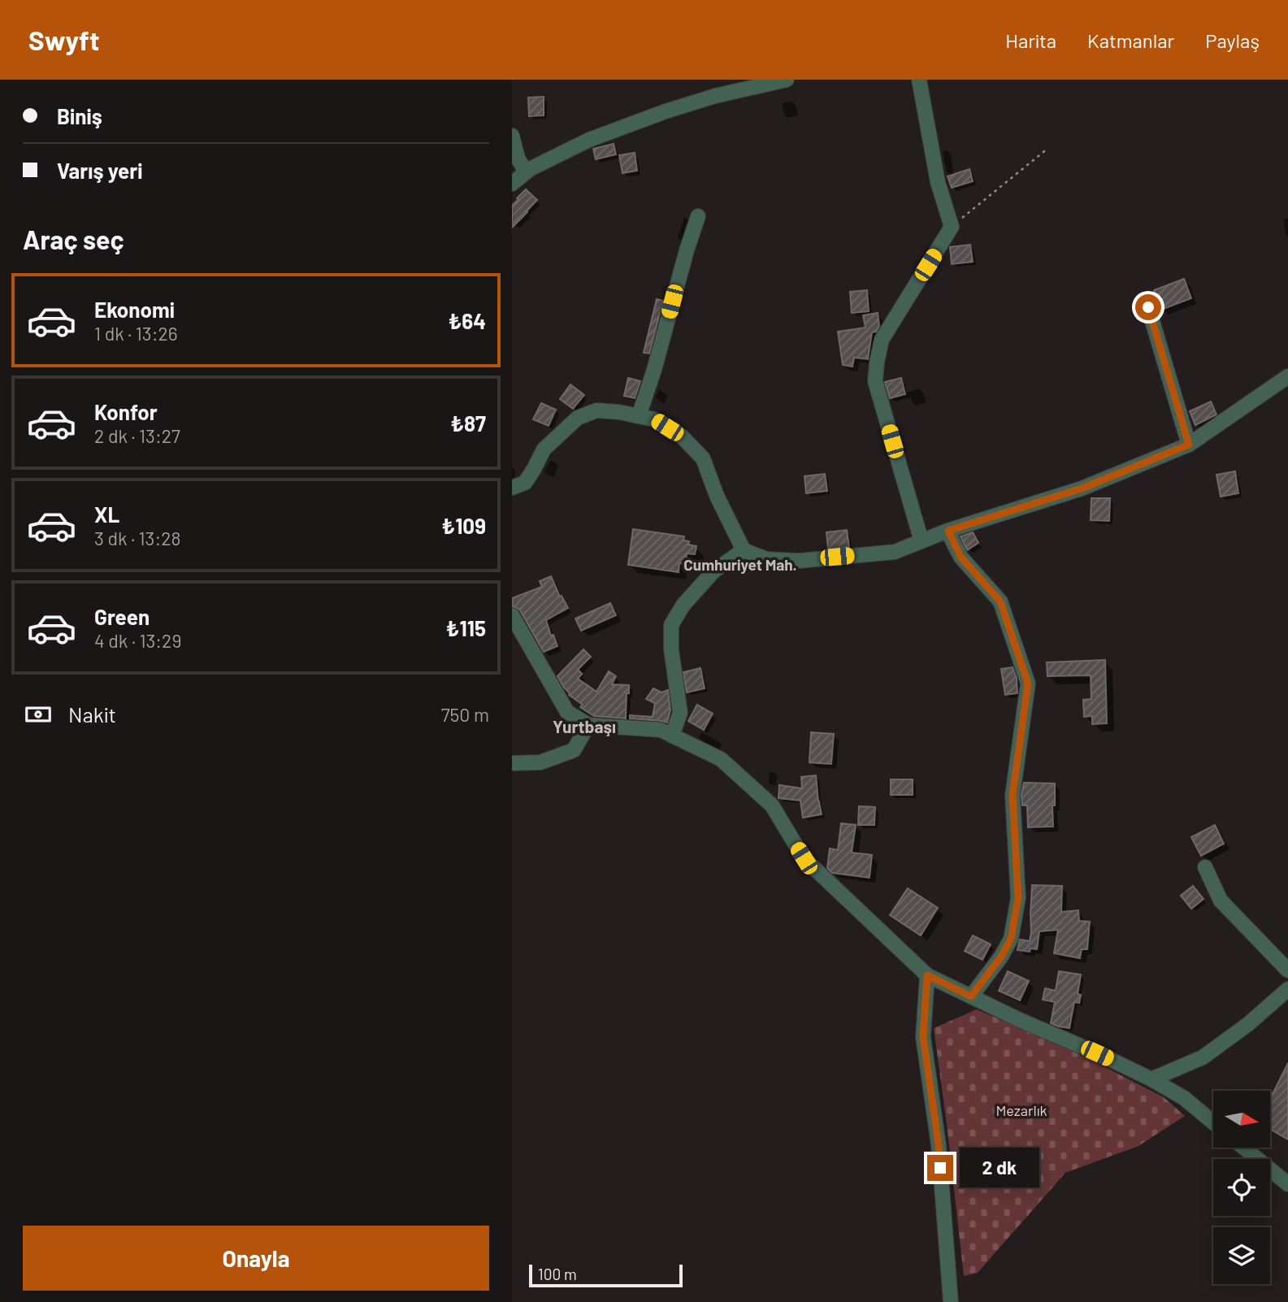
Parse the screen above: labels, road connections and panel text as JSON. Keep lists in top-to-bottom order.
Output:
{
  "districts": ["Cumhuriyet Mah.", "Yurtbaşı"],
  "parks": ["Mezarlık"],
  "scale_bar": "100 m",
  "north": "right",
  "page": {
    "header": "Swyft",
    "nav": ["Harita", "Katmanlar", "Paylaş"],
    "banner": ["Biniş", "Varış yeri"],
    "heading": "Araç seç",
    "list": [
      {
        "name": "Ekonomi",
        "note": "1 dk · 13:26",
        "value": "₺64"
      },
      {
        "name": "Konfor",
        "note": "2 dk · 13:27",
        "value": "₺87"
      },
      {
        "name": "XL",
        "note": "3 dk · 13:28",
        "value": "₺109"
      },
      {
        "name": "Green",
        "note": "4 dk · 13:29",
        "value": "₺115"
      }
    ],
    "pay": ["Nakit", "750 m"],
    "bubble": "2 dk",
    "buttons": "Onayla",
    "scale": "100 m"
  }
}
